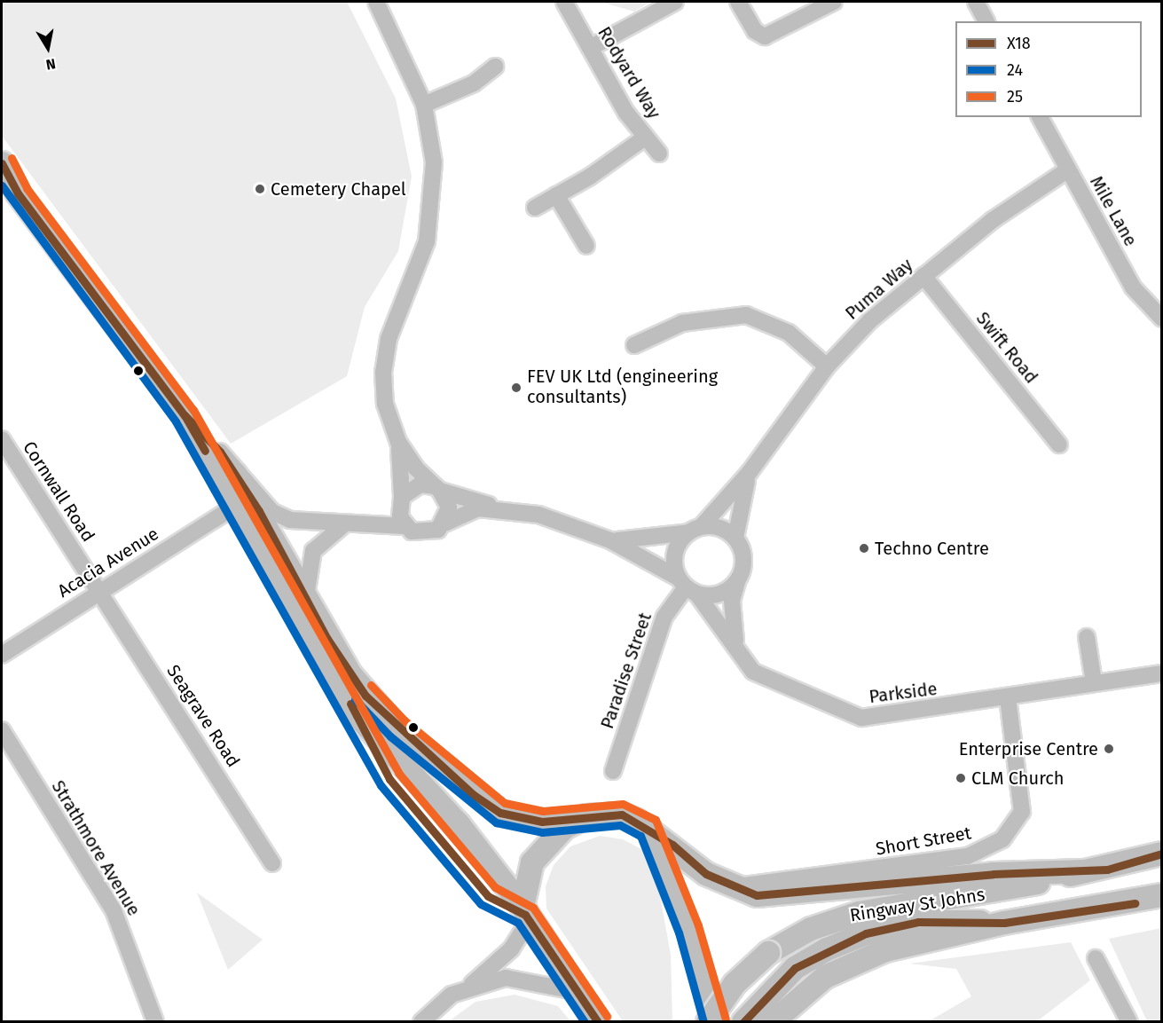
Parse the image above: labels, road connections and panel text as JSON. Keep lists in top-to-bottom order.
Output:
{
  "streets": {
    "highway": ["Ringway St Johns"],
    "street": [
      "Rodyard Way",
      "Mile Lane",
      "Puma Way",
      "Swift Road",
      "Cornwall Road",
      "Acacia Avenue",
      "Paradise Street",
      "Parkside",
      "Seagrave Road",
      "Short Street",
      "Strathmore Avenue"
    ]
  },
  "crossings": [
    ["Mile Lane", "Puma Way"],
    ["Puma Way", "Swift Road"],
    ["Puma Way", "Paradise Street"],
    ["Puma Way", "Parkside"],
    ["Cornwall Road", "Acacia Avenue"],
    ["Cornwall Road", "Seagrave Road"],
    ["Acacia Avenue", "Seagrave Road"],
    ["Paradise Street", "Parkside"],
    ["Parkside", "Short Street"]
  ],
  "places": [
    "Cemetery Chapel",
    "FEV UK Ltd (engineering consultants)",
    "Techno Centre",
    "Enterprise Centre",
    "CLM Church"
  ],
  "lines": ["transit line 25", "transit line X18", "transit line 24"],
  "legend": ["X18", "24", "25"],
  "north": "bottom"
}
